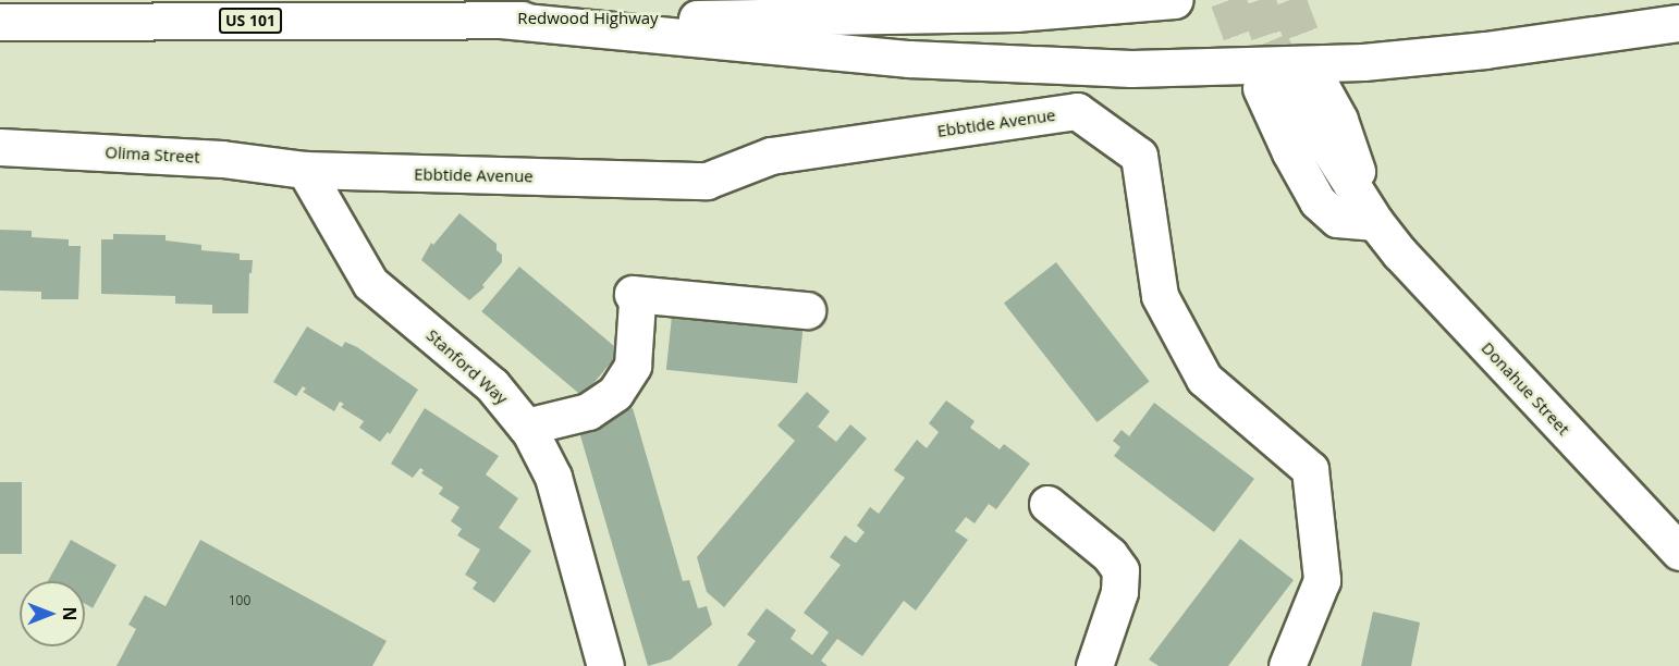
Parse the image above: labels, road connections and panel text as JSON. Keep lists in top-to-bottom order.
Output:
{
  "streets": {
    "main road": [
      "Redwood Highway",
      "US 101",
      "Ebbtide Avenue",
      "Olima Street",
      "Stanford Way",
      "Donahue Street"
    ]
  },
  "crossings": [
    ["Ebbtide Avenue", "Olima Street"],
    ["Ebbtide Avenue", "Stanford Way"],
    ["Olima Street", "Stanford Way"]
  ],
  "house_numbers": ["100"],
  "north": "right"
}
